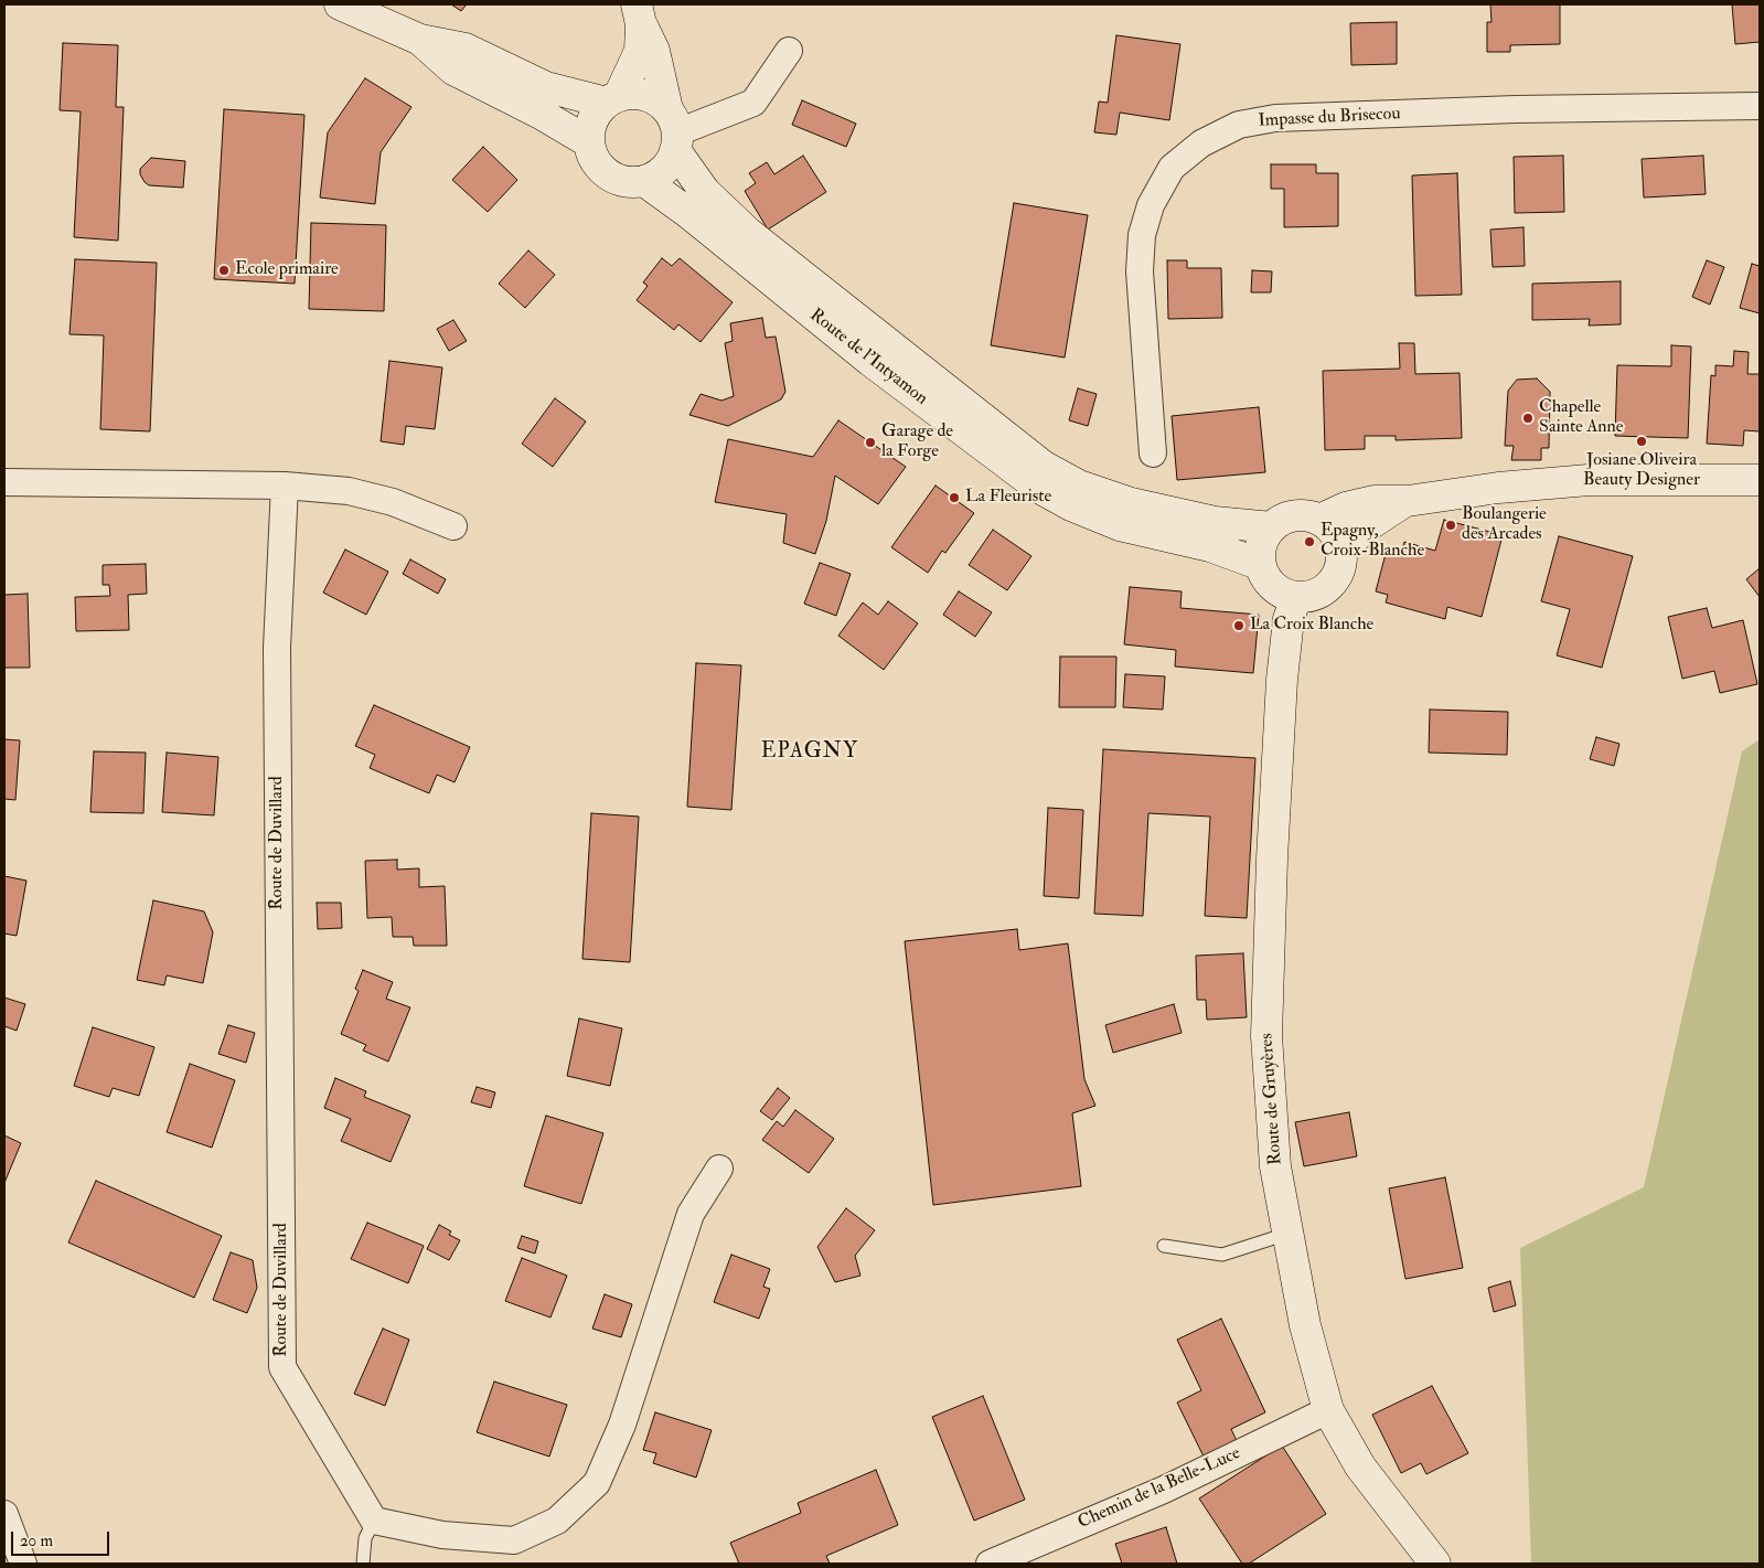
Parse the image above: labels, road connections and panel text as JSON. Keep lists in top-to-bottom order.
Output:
{
  "streets": {
    "main road": ["Route de l'Intyamon", "Route de Gruyères"],
    "street": ["Impasse du Brisecou", "Route de Duvillard", "Chemin de la Belle-Luce"]
  },
  "crossings": [
    ["Route de l'Intyamon", "Route de Gruyères"],
    ["Route de Gruyères", "Chemin de la Belle-Luce"]
  ],
  "districts": ["EPAGNY"],
  "places": [
    "Ecole primaire",
    "Chapelle Sainte Anne",
    "Josiane Oliveira Beauty Designer",
    "Garage de la Forge",
    "La Fleuriste",
    "Boulangerie des Arcades",
    "Epagny, Croix-Blanche",
    "La Croix Blanche"
  ],
  "scale_bar": "20 m"
}
